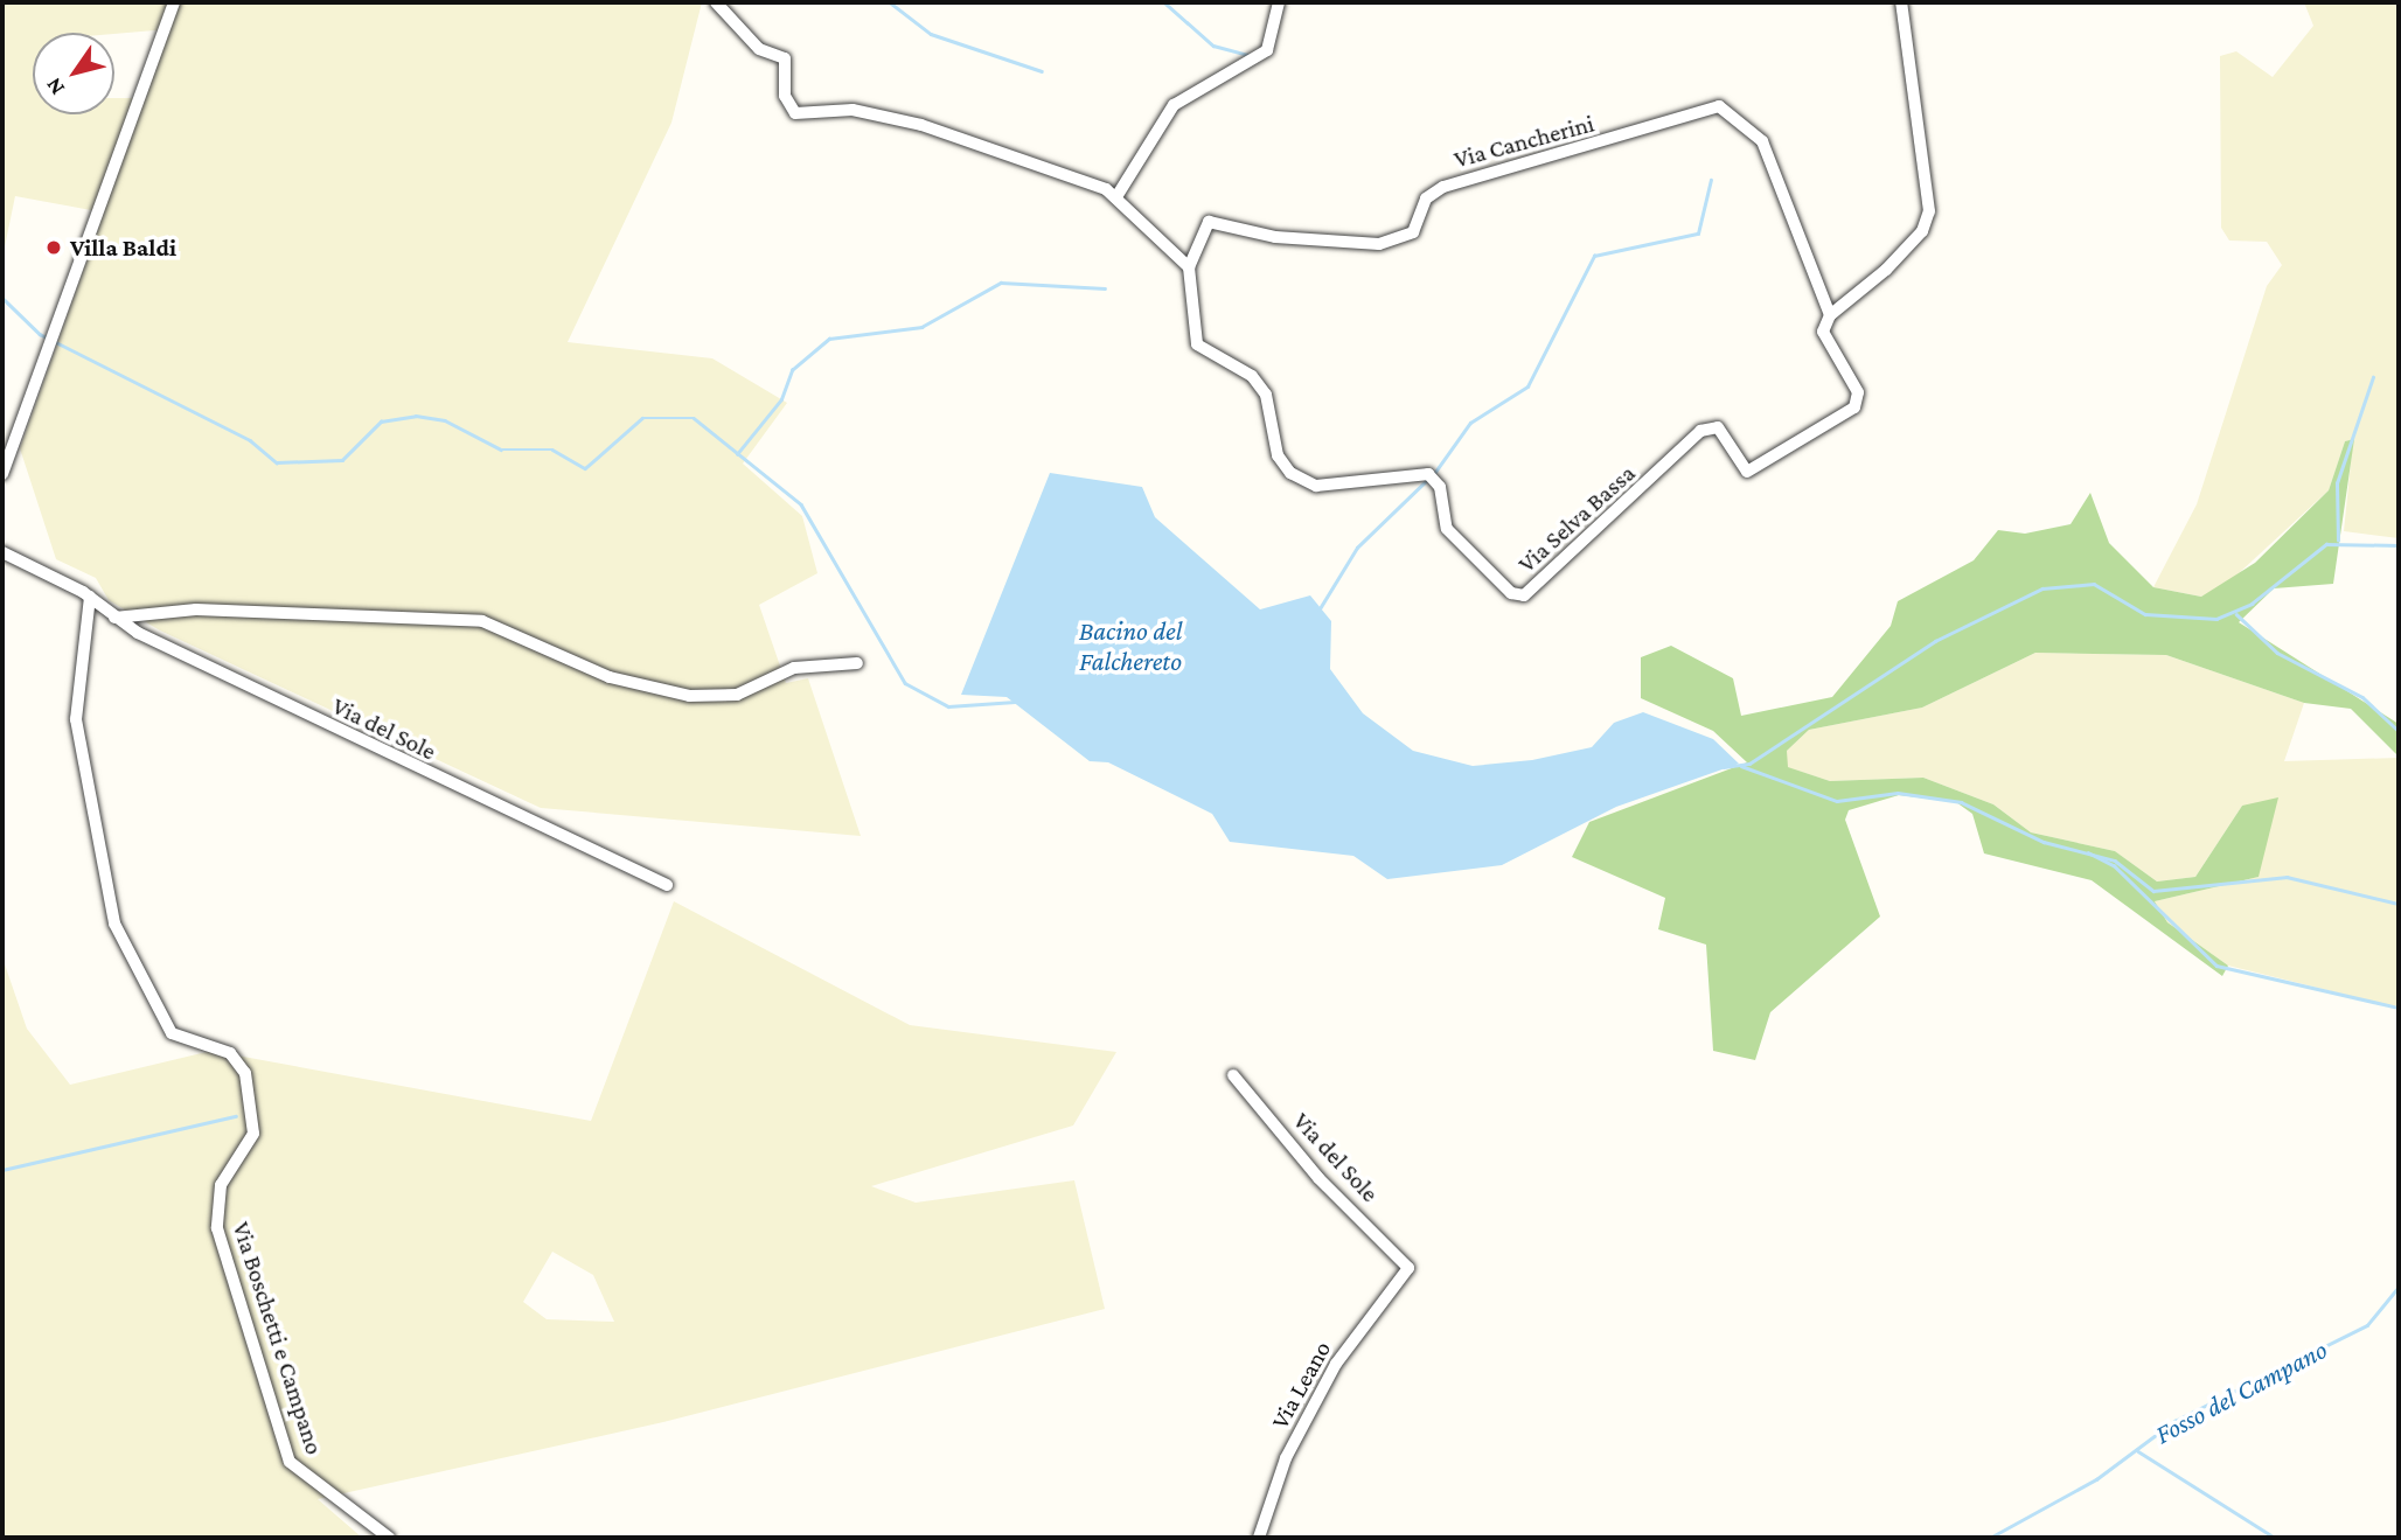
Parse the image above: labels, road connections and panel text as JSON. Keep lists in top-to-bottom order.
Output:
{
  "streets": {
    "street": [
      "Via Cancherini",
      "Via Selva Bassa",
      "Via del Sole",
      "Via Boschetti e Campano",
      "Via Leano"
    ]
  },
  "crossings": [
    ["Via Cancherini", "Via Selva Bassa"],
    ["Via del Sole", "Via Boschetti e Campano"],
    ["Via del Sole", "Via Leano"]
  ],
  "water": ["Bacino del Falchereto", "Fosso del Campano"],
  "places": ["Villa Baldi"],
  "north": "bottom left"
}
